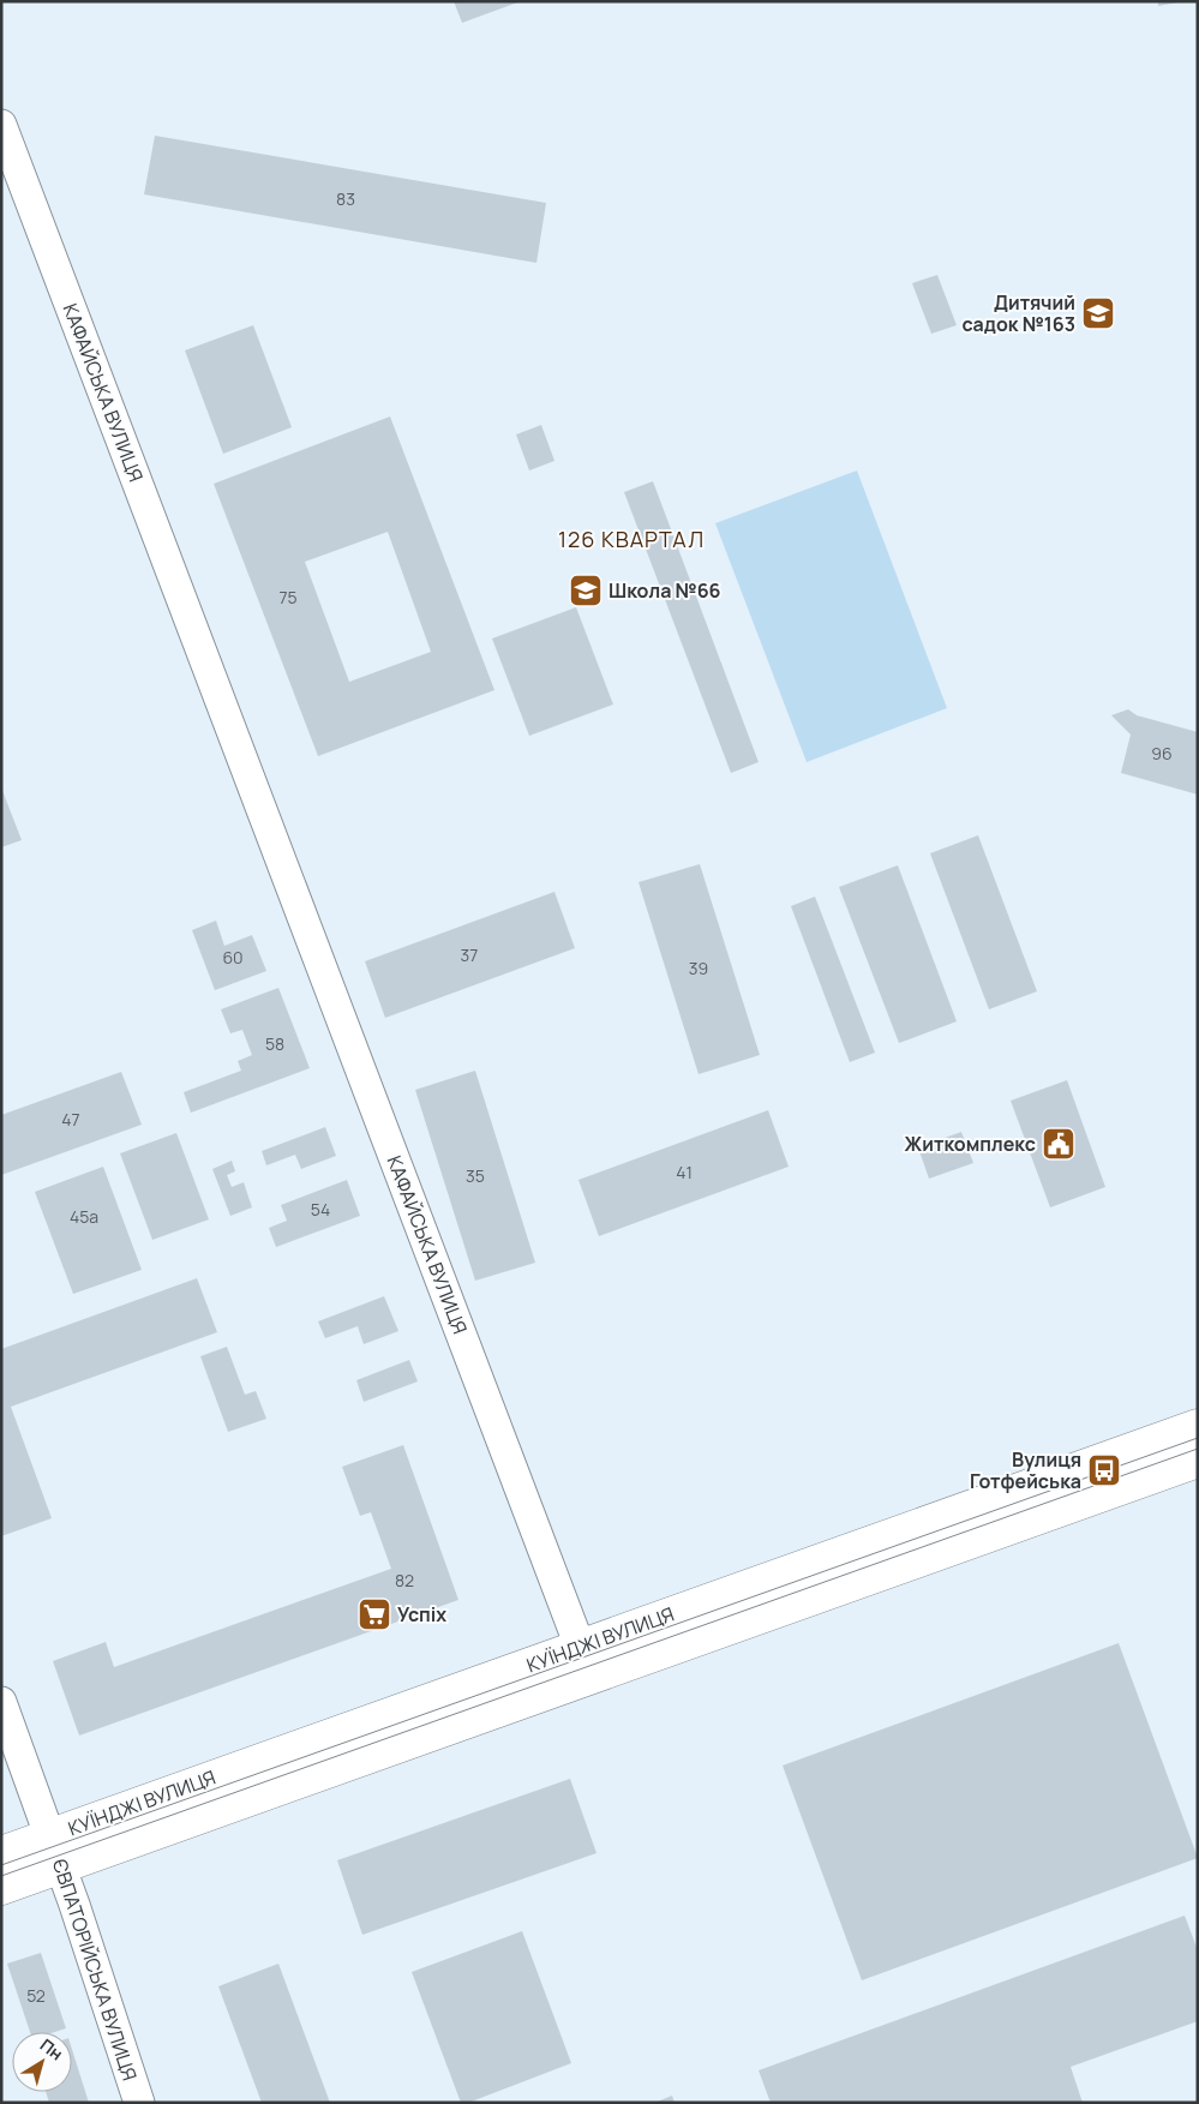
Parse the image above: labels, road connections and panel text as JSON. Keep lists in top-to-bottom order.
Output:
{
  "streets": {
    "main road": ["КУЇНДЖІ ВУЛИЦЯ"],
    "street": ["КАФАЙСЬКА ВУЛИЦЯ", "ЄВПАТОРІЙСЬКА ВУЛИЦЯ"]
  },
  "crossings": [
    ["КАФАЙСЬКА ВУЛИЦЯ", "КУЇНДЖІ ВУЛИЦЯ"],
    ["КУЇНДЖІ ВУЛИЦЯ", "ЄВПАТОРІЙСЬКА ВУЛИЦЯ"]
  ],
  "districts": ["126 КВАРТАЛ"],
  "places": {
    "school or university": ["Дитячий садок №163", "Школа №66"],
    "public building": ["Житкомплекс"],
    "bus stop": ["Вулиця Готфейська"],
    "supermarket": ["Успіх"]
  },
  "house_numbers": [
    "83",
    "75",
    "96",
    "37",
    "60",
    "39",
    "58",
    "47",
    "41",
    "35",
    "54",
    "45а",
    "82",
    "52"
  ],
  "north": "top right"
}
